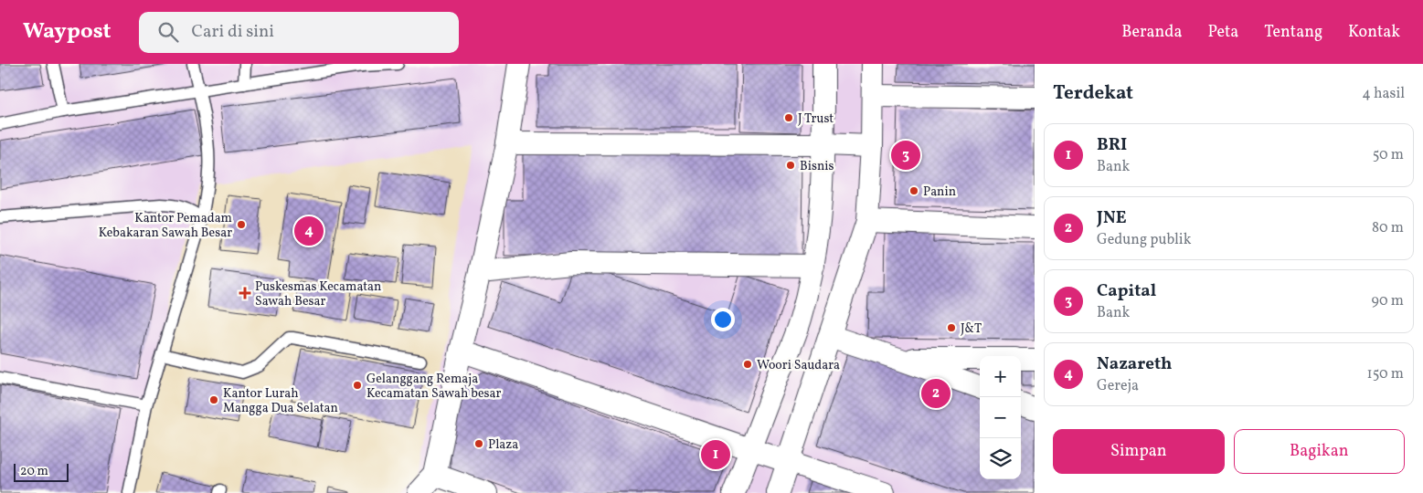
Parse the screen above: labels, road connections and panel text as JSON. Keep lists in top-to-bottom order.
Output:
{
  "places": {
    "other": [
      "J Trust",
      "Bisnis",
      "Panin",
      "Kantor Pemadam Kebakaran Sawah Besar",
      "J&T",
      "Woori Saudara",
      "Gelanggang Remaja Kecamatan Sawah besar",
      "Kantor Lurah Mangga Dua Selatan",
      "Plaza"
    ],
    "health": ["Puskesmas Kecamatan Sawah Besar"]
  },
  "scale_bar": "20 m",
  "page": {
    "header": "Waypost",
    "search": "Cari di sini",
    "nav": [
      "Beranda",
      "Peta",
      "Tentang",
      "Kontak"
    ],
    "heading": ["Terdekat", "4 hasil"],
    "list": [
      {
        "mark": "1",
        "name": "BRI",
        "note": "Bank",
        "value": "50 m"
      },
      {
        "mark": "2",
        "name": "JNE",
        "note": "Gedung publik",
        "value": "80 m"
      },
      {
        "mark": "3",
        "name": "Capital",
        "note": "Bank",
        "value": "90 m"
      },
      {
        "mark": "4",
        "name": "Nazareth",
        "note": "Gereja",
        "value": "150 m"
      }
    ],
    "pins": [
      "3",
      "4",
      "2",
      "1"
    ],
    "map_buttons": ["+", "−"],
    "buttons": ["Simpan", "Bagikan"],
    "scale": "20 m"
  }
}
